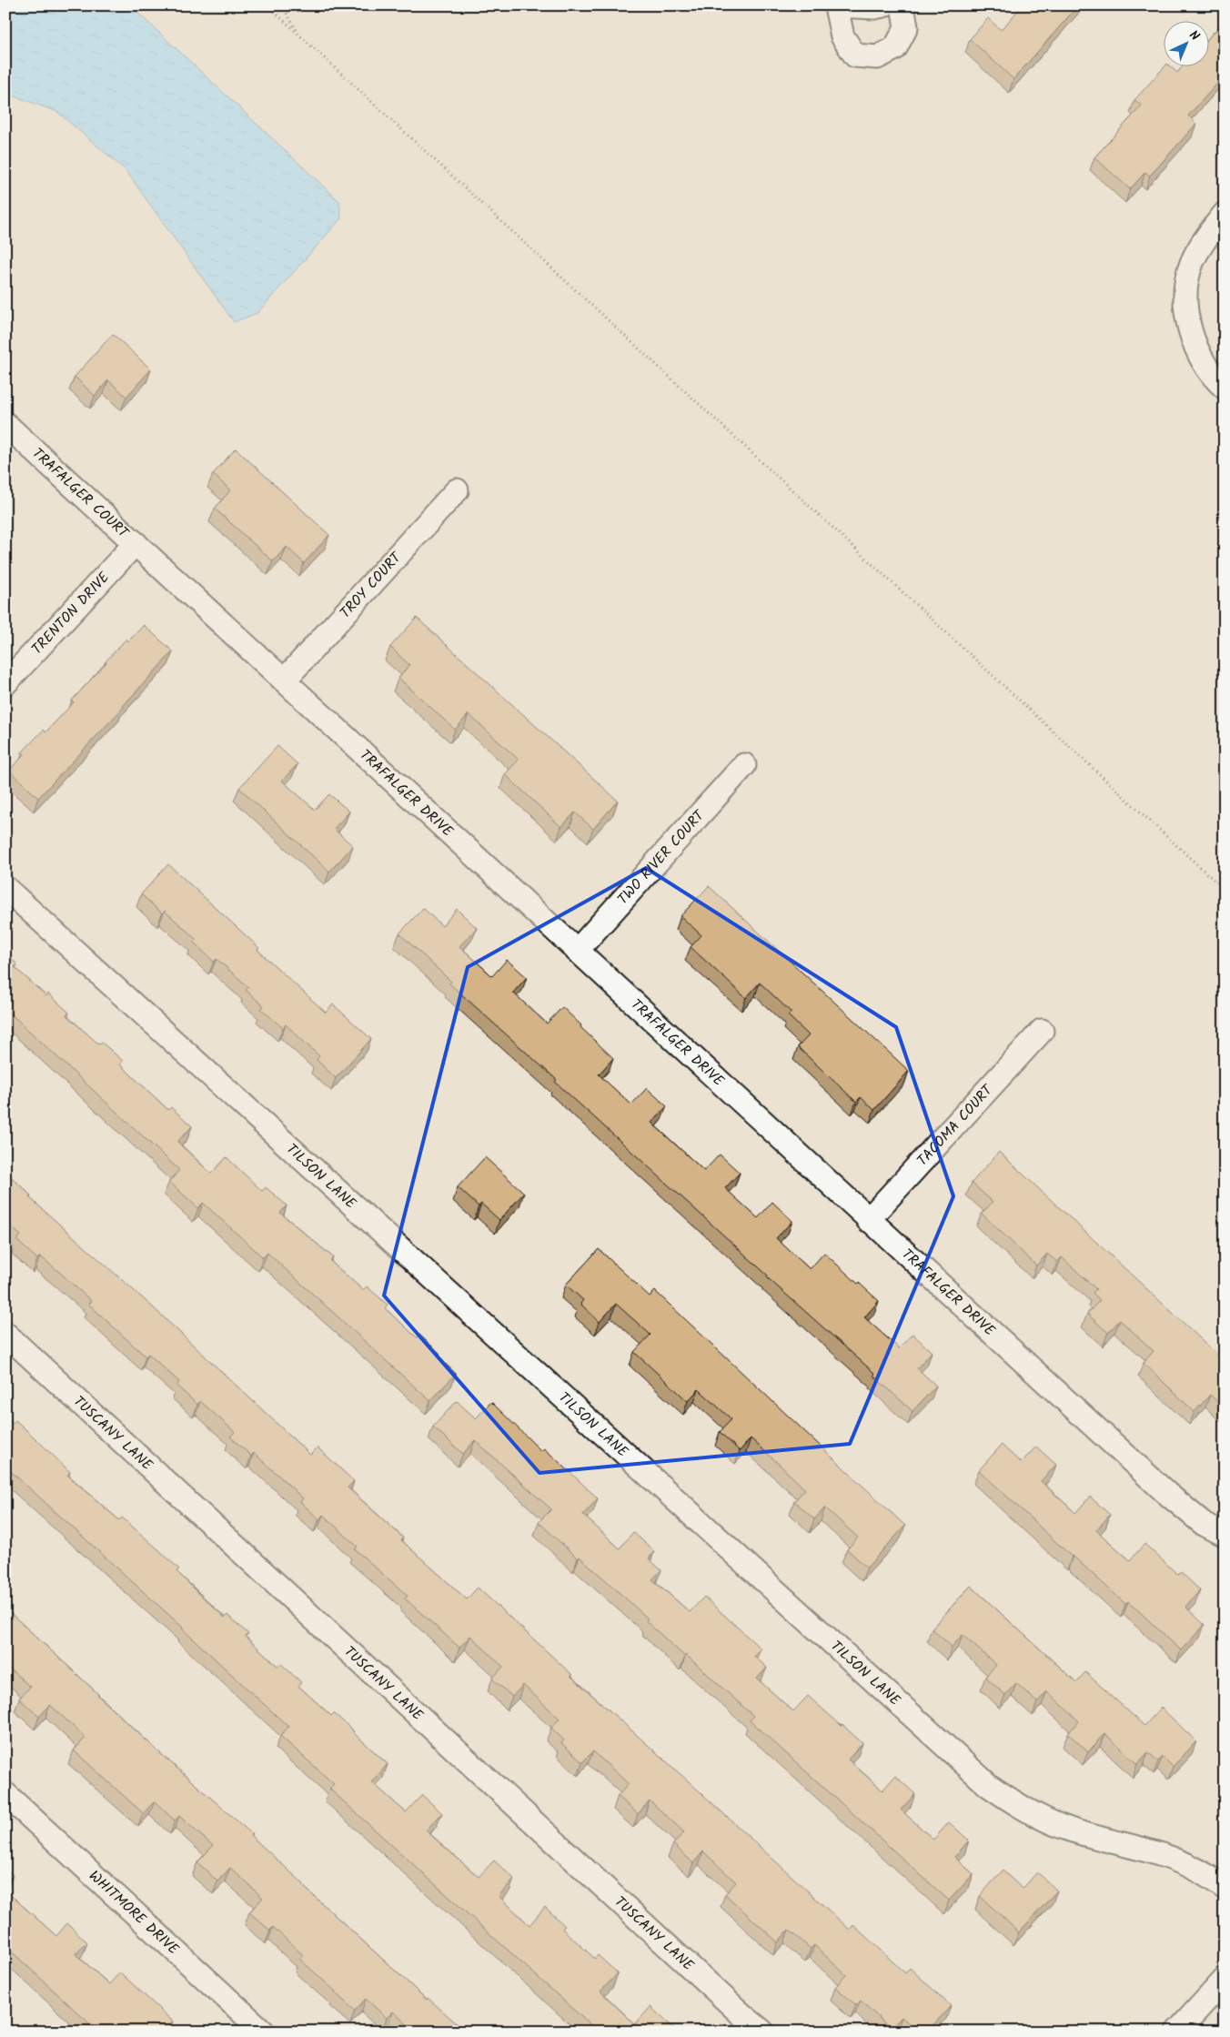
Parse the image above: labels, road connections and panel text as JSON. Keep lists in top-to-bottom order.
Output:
{
  "streets": {
    "street": [
      "TRAFALGER COURT",
      "TROY COURT",
      "TRENTON DRIVE",
      "TRAFALGER DRIVE",
      "TWO RIVER COURT",
      "TACOMA COURT",
      "TILSON LANE",
      "TUSCANY LANE",
      "WHITMORE DRIVE"
    ]
  },
  "crossings": [
    ["TRAFALGER COURT", "TRENTON DRIVE"],
    ["TRAFALGER COURT", "TRAFALGER DRIVE"],
    ["TROY COURT", "TRAFALGER DRIVE"],
    ["TRENTON DRIVE", "TRAFALGER DRIVE"],
    ["TRAFALGER DRIVE", "TWO RIVER COURT"],
    ["TRAFALGER DRIVE", "TACOMA COURT"]
  ],
  "north": "top right"
}
